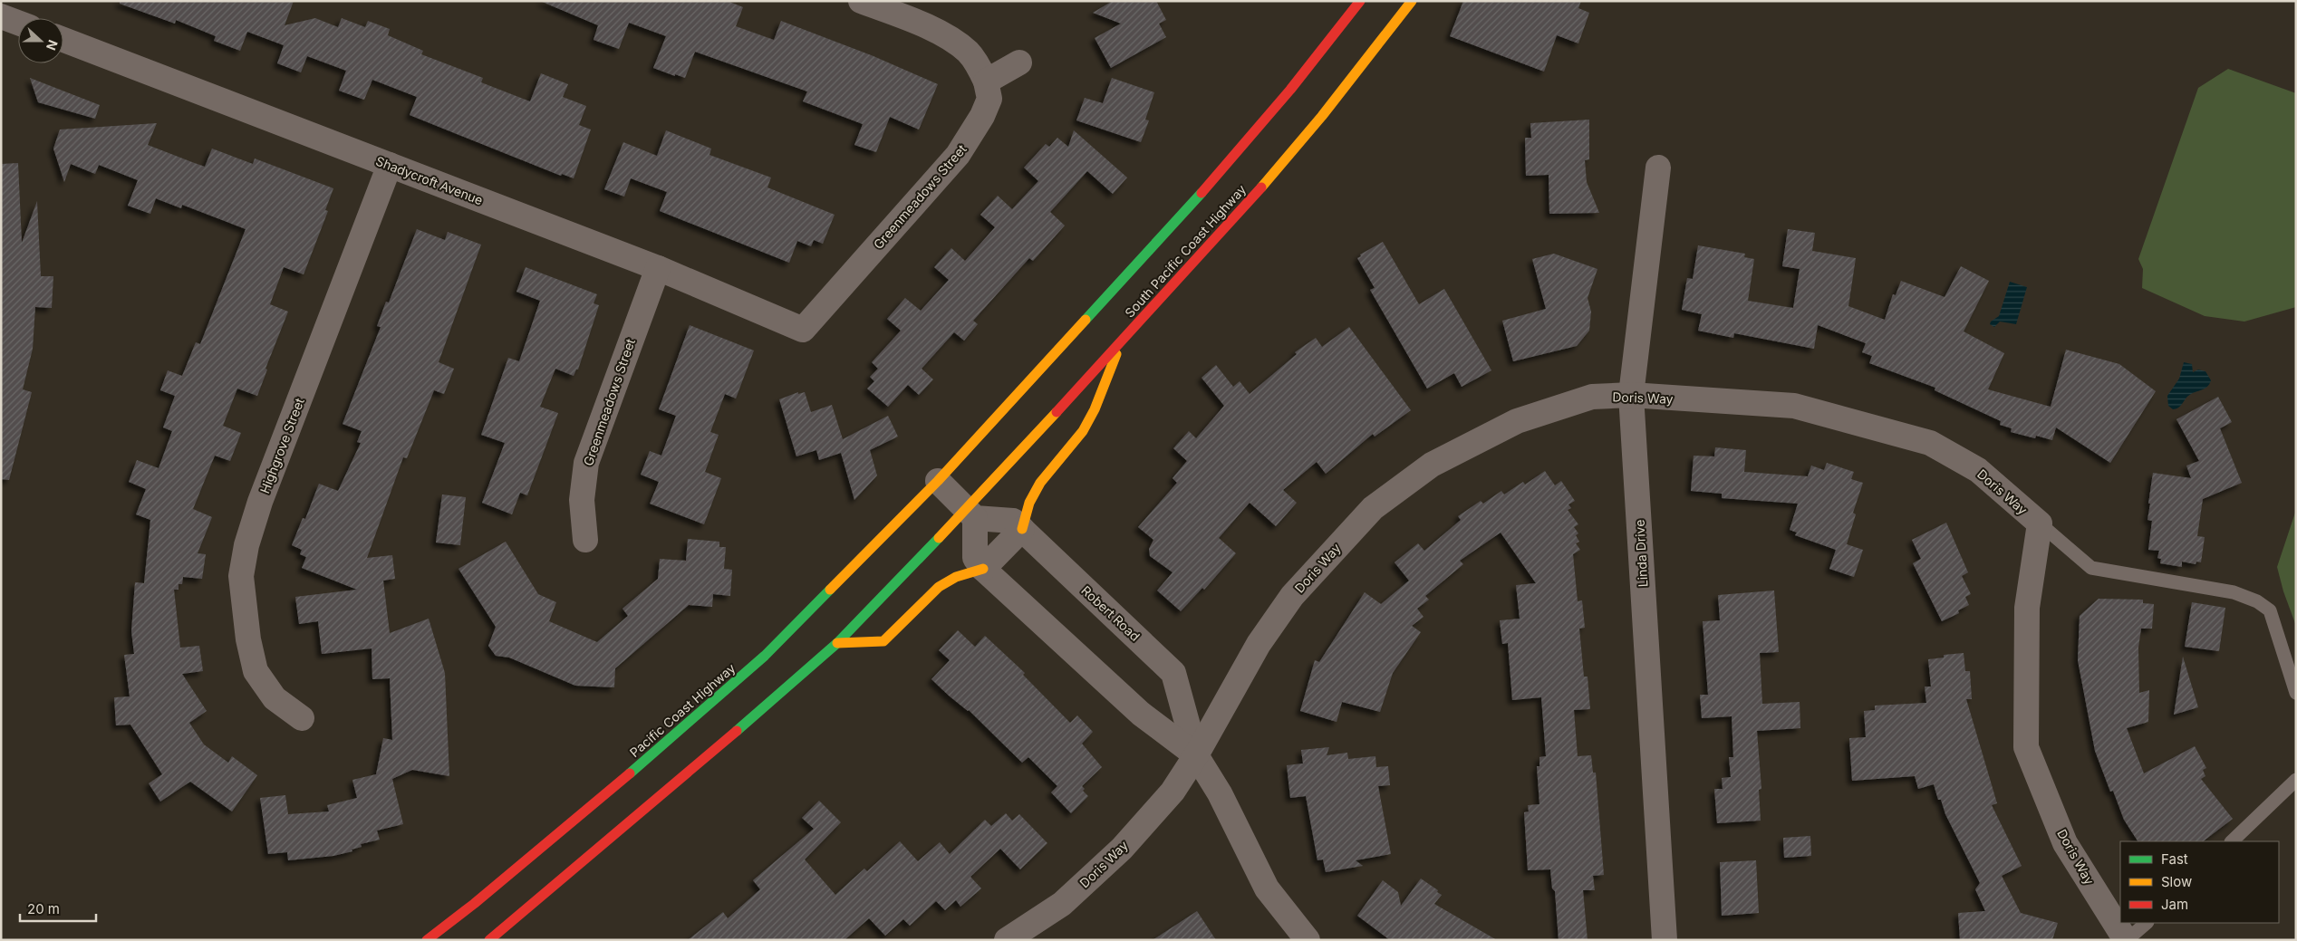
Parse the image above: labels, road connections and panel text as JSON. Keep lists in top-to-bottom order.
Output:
{
  "streets": {
    "highway": ["South Pacific Coast Highway", "Pacific Coast Highway"],
    "street": [
      "Shadycroft Avenue",
      "Greenmeadows Street",
      "Doris Way",
      "Highgrove Street",
      "Linda Drive",
      "Robert Road"
    ]
  },
  "crossings": [
    ["Shadycroft Avenue", "Greenmeadows Street"],
    ["Shadycroft Avenue", "Highgrove Street"],
    ["South Pacific Coast Highway", "Robert Road"],
    ["Doris Way", "Linda Drive"],
    ["Doris Way", "Robert Road"]
  ],
  "legend": ["Fast", "Slow", "Jam"],
  "scale_bar": "20 m",
  "north": "right"
}
